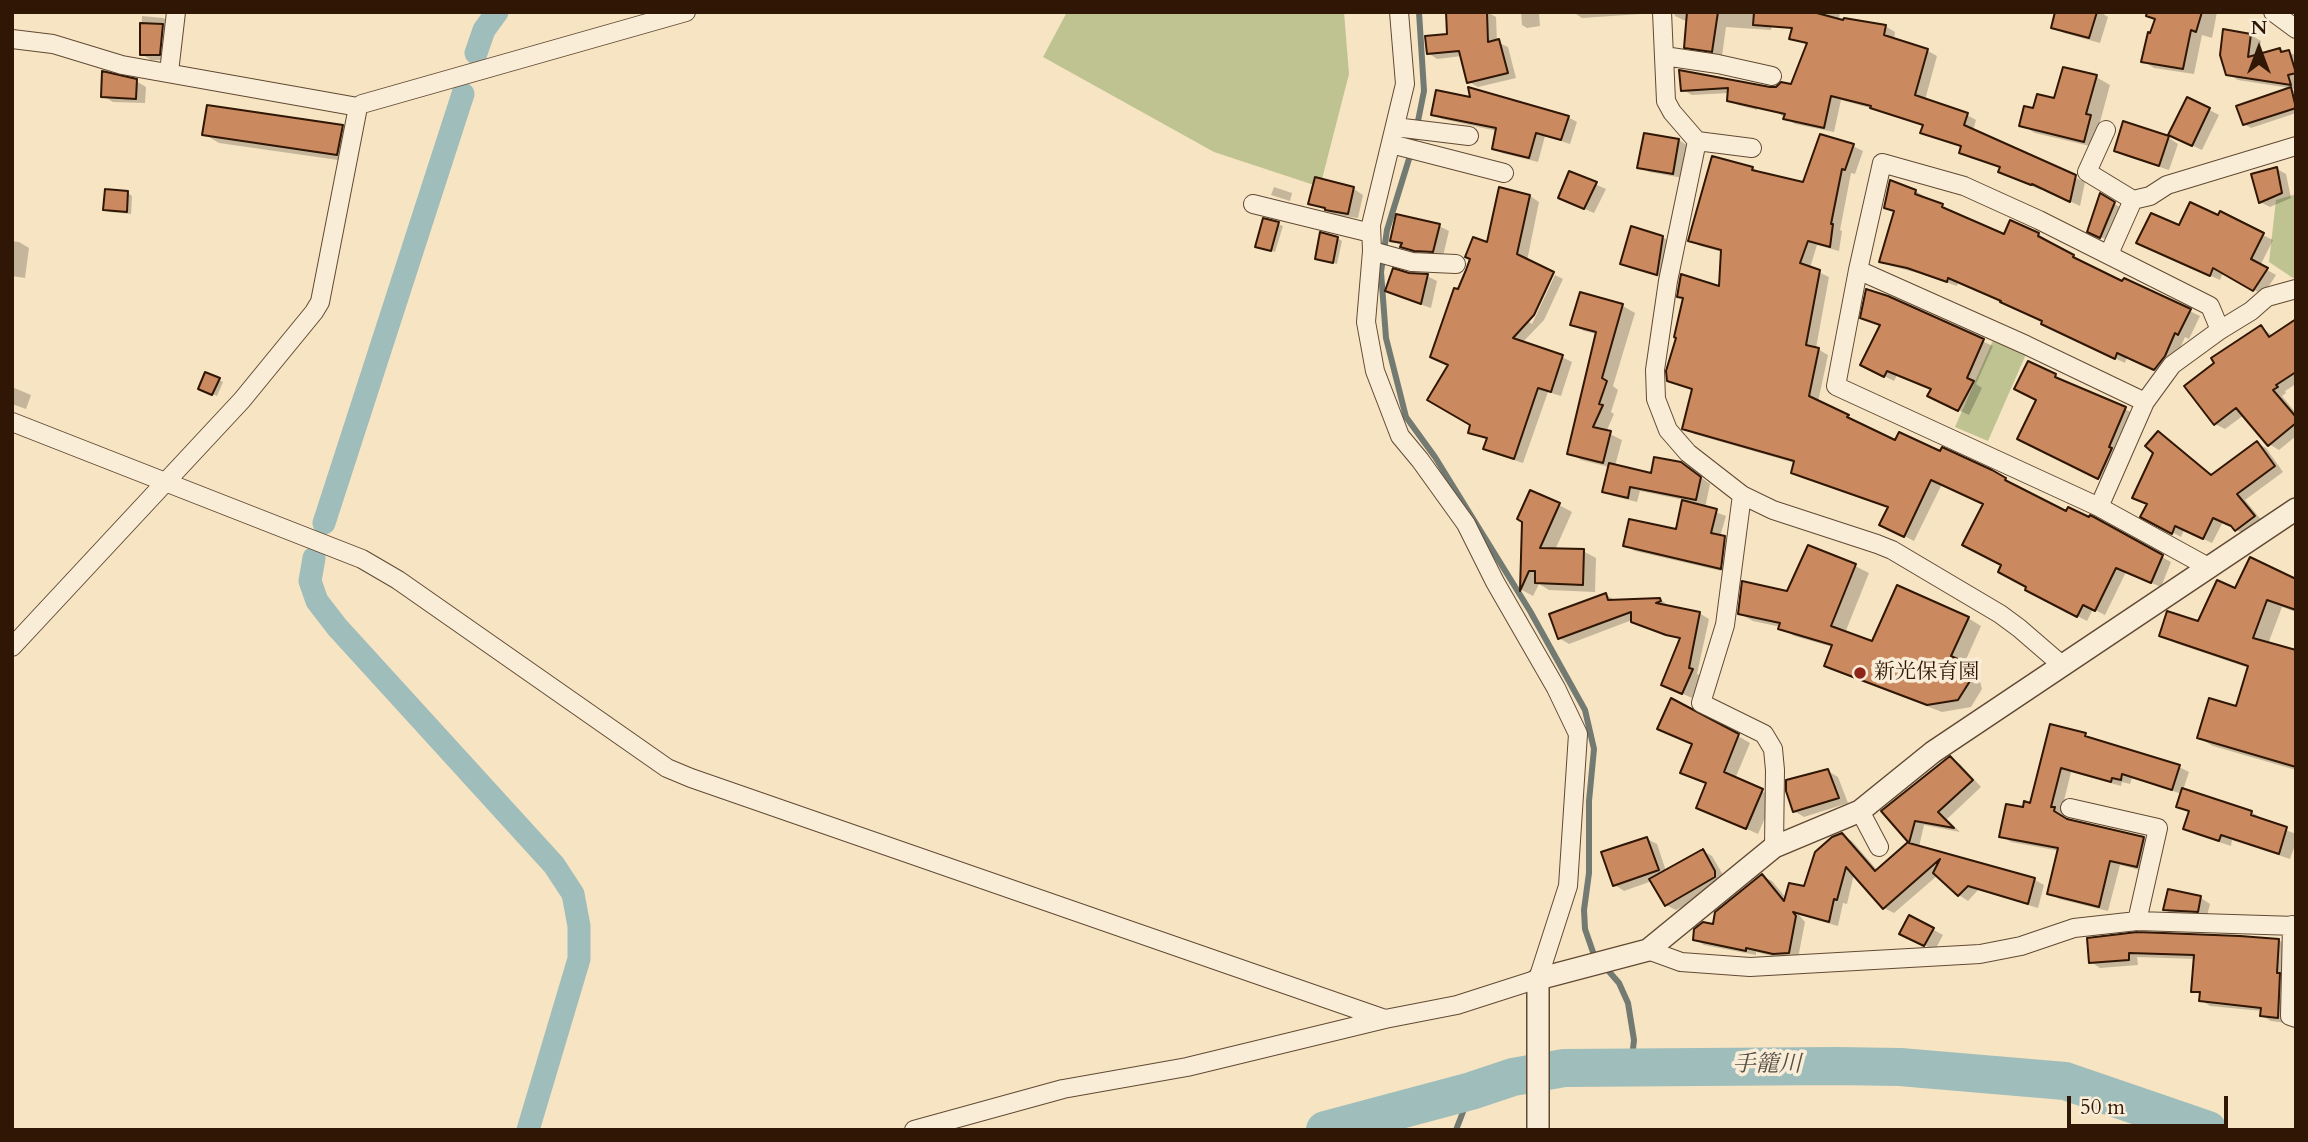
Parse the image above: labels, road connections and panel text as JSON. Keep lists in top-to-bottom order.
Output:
{
  "water": ["手籠川"],
  "places": ["新光保育園"],
  "scale_bar": "50 m",
  "north": "top"
}
